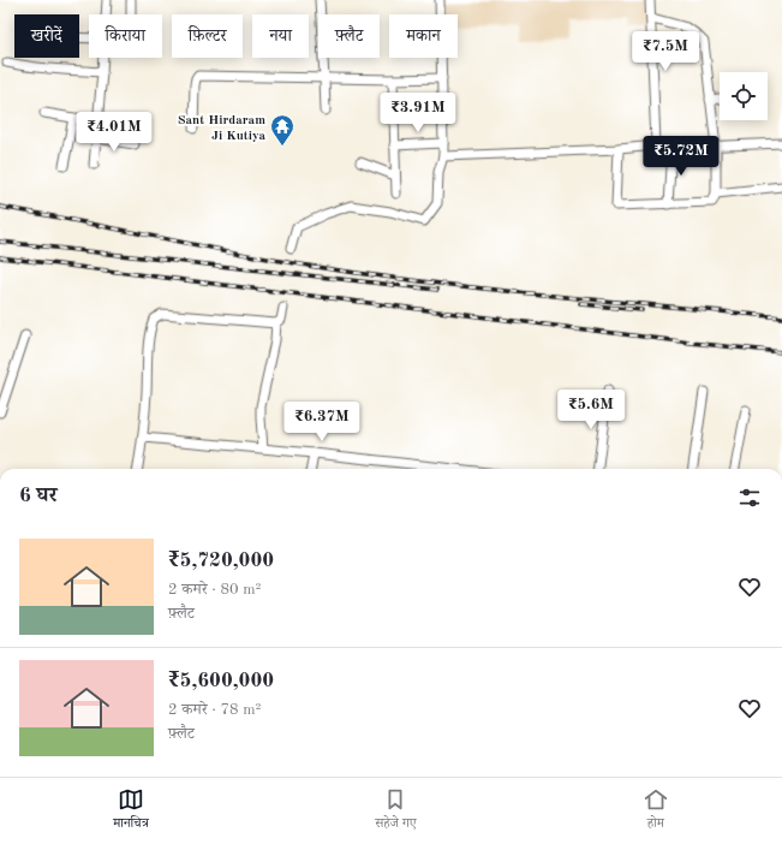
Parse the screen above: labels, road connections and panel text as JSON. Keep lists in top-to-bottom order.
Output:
{
  "places": {
    "temple": ["Sant Hirdaram Ji Kutiya"]
  },
  "page": {
    "chip": [
      "खरीदें",
      "किराया",
      "फ़िल्टर",
      "नया",
      "फ़्लैट",
      "मकान"
    ],
    "price": [
      "₹7.5M",
      "₹3.91M",
      "₹4.01M",
      "₹5.72M",
      "₹5.6M",
      "₹6.37M"
    ],
    "heading": "6 घर",
    "list": [
      {
        "name": "₹5,720,000",
        "note": "2 कमरे · 80 m² · फ़्लैट"
      },
      {
        "name": "₹5,600,000",
        "note": "2 कमरे · 78 m² · फ़्लैट"
      }
    ],
    "tabs": ["मानचित्र", "सहेजे गए", "होम"]
  }
}
